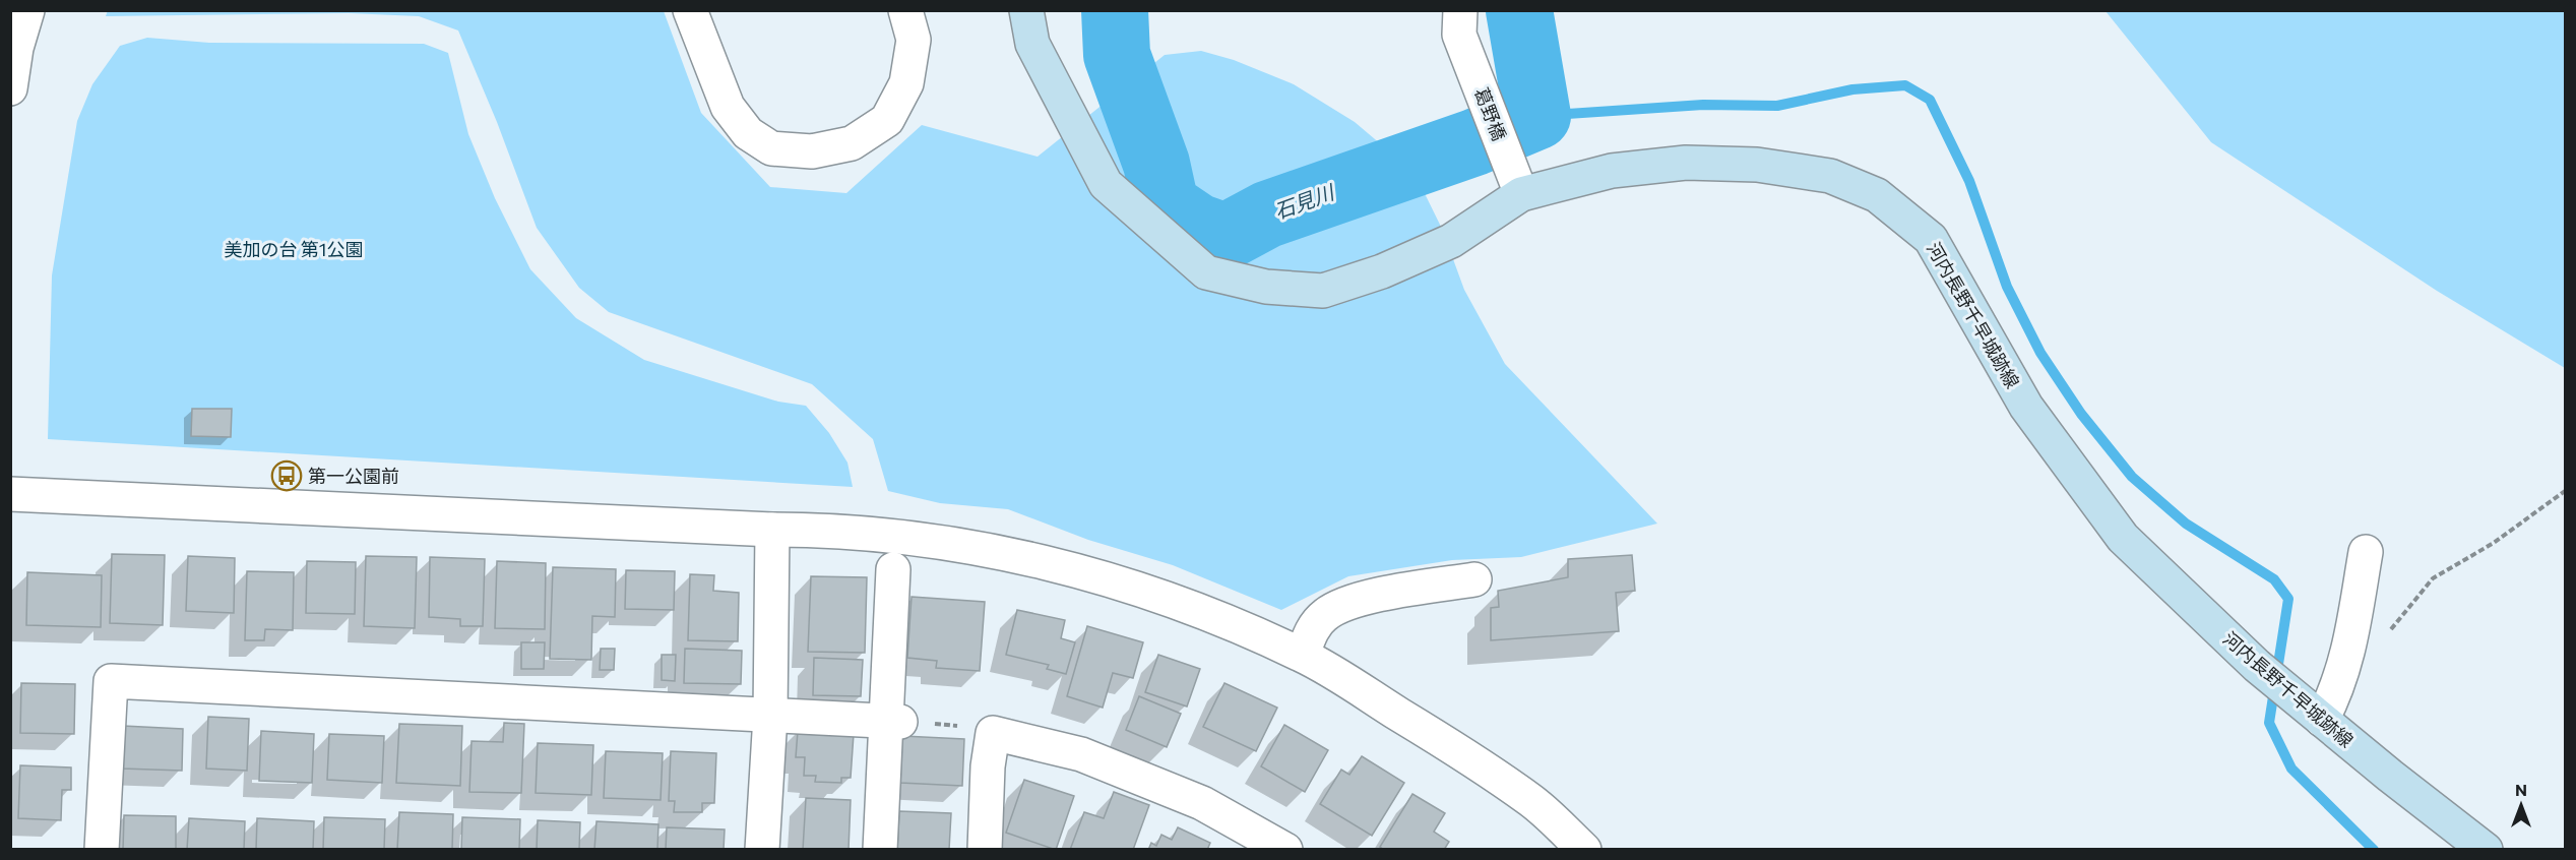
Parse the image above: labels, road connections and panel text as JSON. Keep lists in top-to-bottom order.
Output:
{
  "streets": {
    "main road": ["河内長野千早城跡線"],
    "street": ["葛野橋"]
  },
  "crossings": [
    ["葛野橋", "河内長野千早城跡線"]
  ],
  "water": ["石見川"],
  "parks": ["美加の台 第1公園"],
  "places": {
    "bus stop": ["第一公園前"]
  },
  "north": "top"
}
